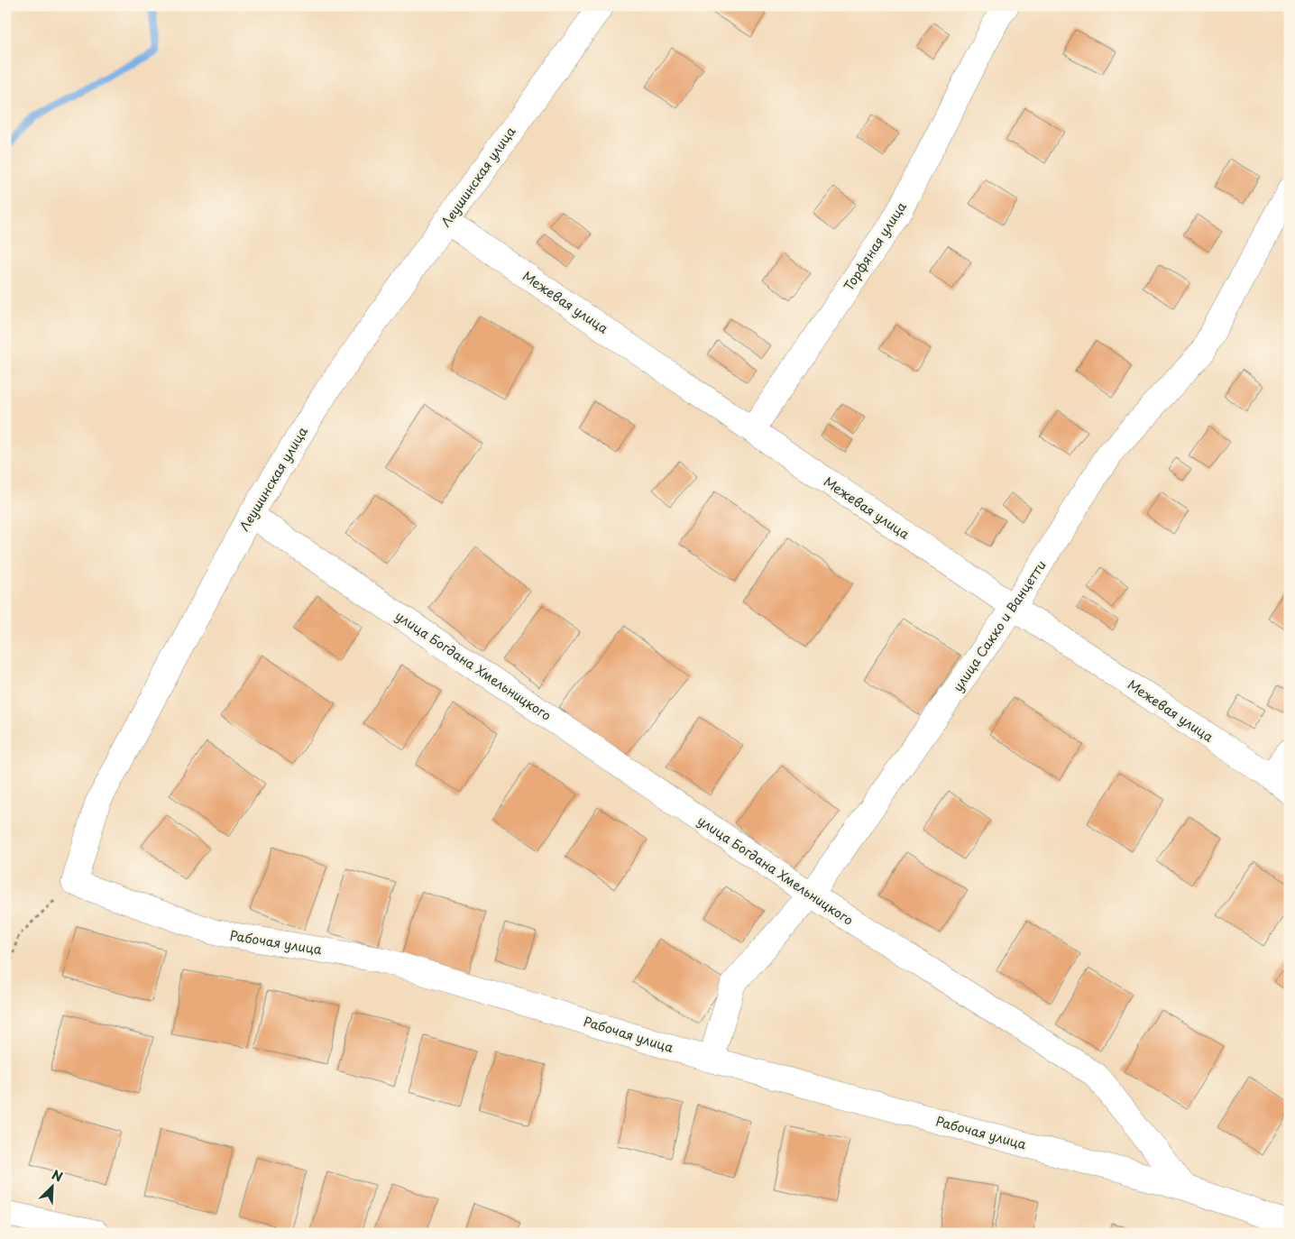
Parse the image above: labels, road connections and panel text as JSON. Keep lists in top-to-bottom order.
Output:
{
  "streets": {
    "street": [
      "Леушинская улица",
      "Торфяная улица",
      "Межевая улица",
      "улица Сакко и Ванцетти",
      "улица Богдана Хмельницкого",
      "Рабочая улица"
    ]
  },
  "crossings": [
    ["Леушинская улица", "Межевая улица"],
    ["Леушинская улица", "улица Богдана Хмельницкого"],
    ["Леушинская улица", "Рабочая улица"],
    ["Торфяная улица", "Межевая улица"],
    ["Межевая улица", "улица Сакко и Ванцетти"],
    ["улица Сакко и Ванцетти", "улица Богдана Хмельницкого"],
    ["улица Сакко и Ванцетти", "Рабочая улица"],
    ["улица Богдана Хмельницкого", "Рабочая улица"]
  ],
  "north": "top right"
}
